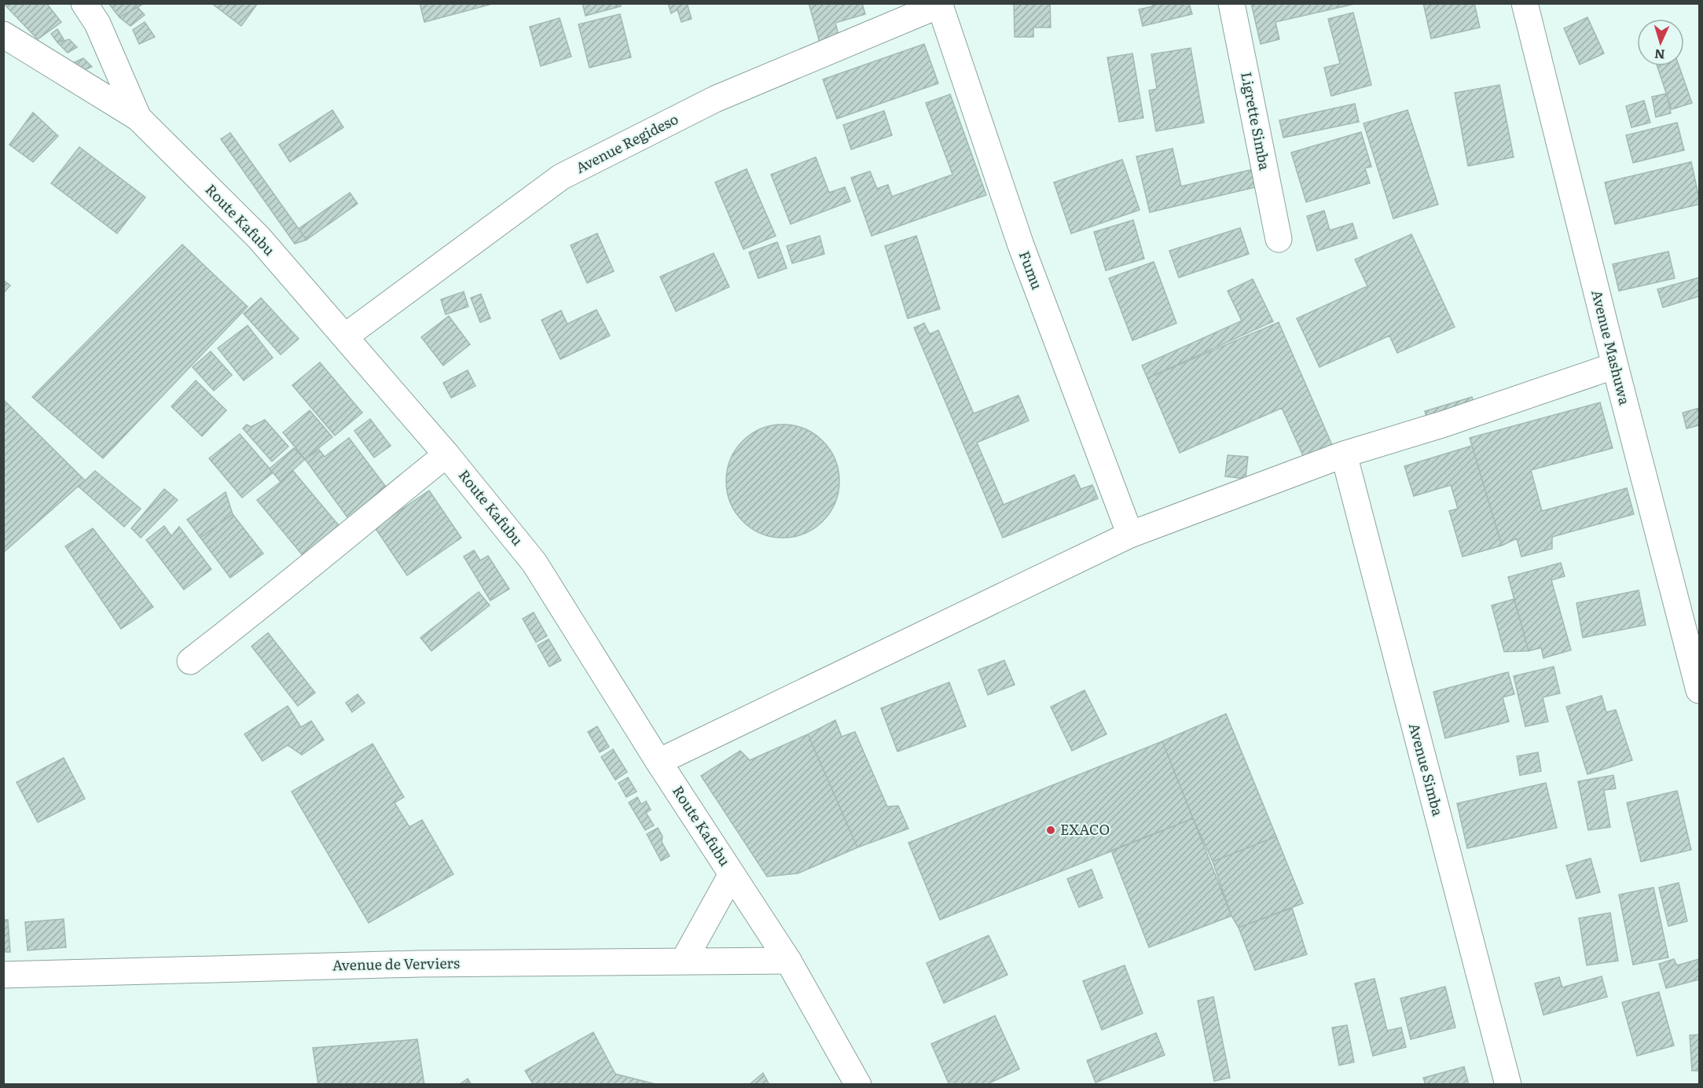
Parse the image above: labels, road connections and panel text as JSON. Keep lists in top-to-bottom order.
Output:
{
  "streets": {
    "street": [
      "Ligrette Simba",
      "Avenue Regideso",
      "Route Kafubu",
      "Fumu",
      "Avenue Mashuwa",
      "Avenue Simba",
      "Avenue de Verviers"
    ]
  },
  "crossings": [
    ["Avenue Regideso", "Route Kafubu"],
    ["Avenue Regideso", "Fumu"],
    ["Route Kafubu", "Avenue de Verviers"]
  ],
  "places": ["EXACO"],
  "north": "bottom"
}
